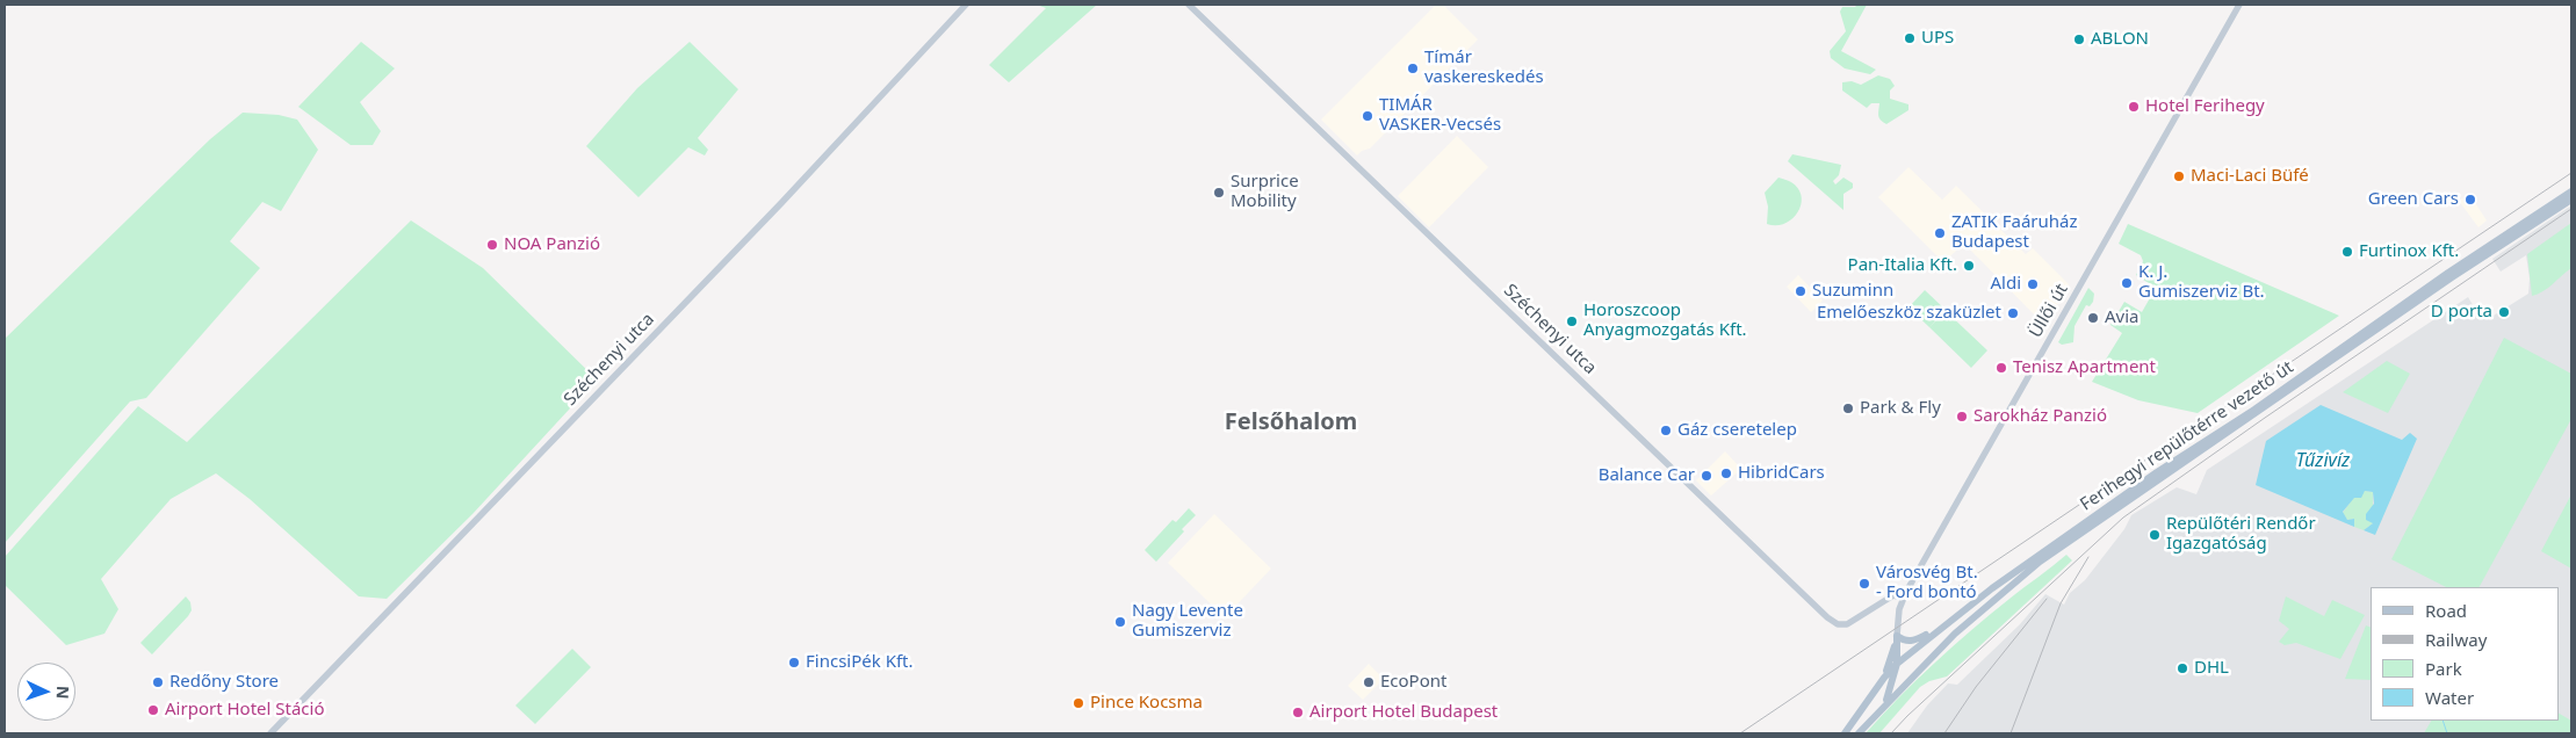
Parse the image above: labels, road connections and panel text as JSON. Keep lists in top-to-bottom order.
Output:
{
  "streets": {
    "main road": ["Ferihegyi repülőtérre vezető út"],
    "street": ["Üllői út", "Széchenyi utca"]
  },
  "crossings": [
    ["Üllői út", "Széchenyi utca"]
  ],
  "districts": ["Felsőhalom"],
  "water": ["Tűzivíz"],
  "places": [
    "UPS",
    "ABLON",
    "Tímár vaskereskedés",
    "Hotel Ferihegy",
    "TIMÁR VASKER-Vecsés",
    "Maci-Laci Büfé",
    "Surprice Mobility",
    "Green Cars",
    "ZATIK Faáruház Budapest",
    "NOA Panzió",
    "Furtinox Kft.",
    "Pan-Italia Kft.",
    "K. J. Gumiszerviz Bt.",
    "Aldi",
    "Suzuminn",
    "D porta",
    "Emelőeszköz szaküzlet",
    "Avia",
    "Horoszcoop Anyagmozgatás Kft.",
    "Tenisz Apartment",
    "Park & Fly",
    "Sarokház Panzió",
    "Gáz cseretelep",
    "HibridCars",
    "Balance Car",
    "Repülőtéri Rendőr Igazgatóság",
    "Városvég Bt. - Ford bontó",
    "Nagy Levente Gumiszerviz",
    "FincsiPék Kft.",
    "DHL",
    "Redőny Store",
    "EcoPont",
    "Pince Kocsma",
    "Airport Hotel Stáció",
    "Airport Hotel Budapest"
  ],
  "legend": [
    "Road",
    "Railway",
    "Park",
    "Water"
  ],
  "north": "right"
}
